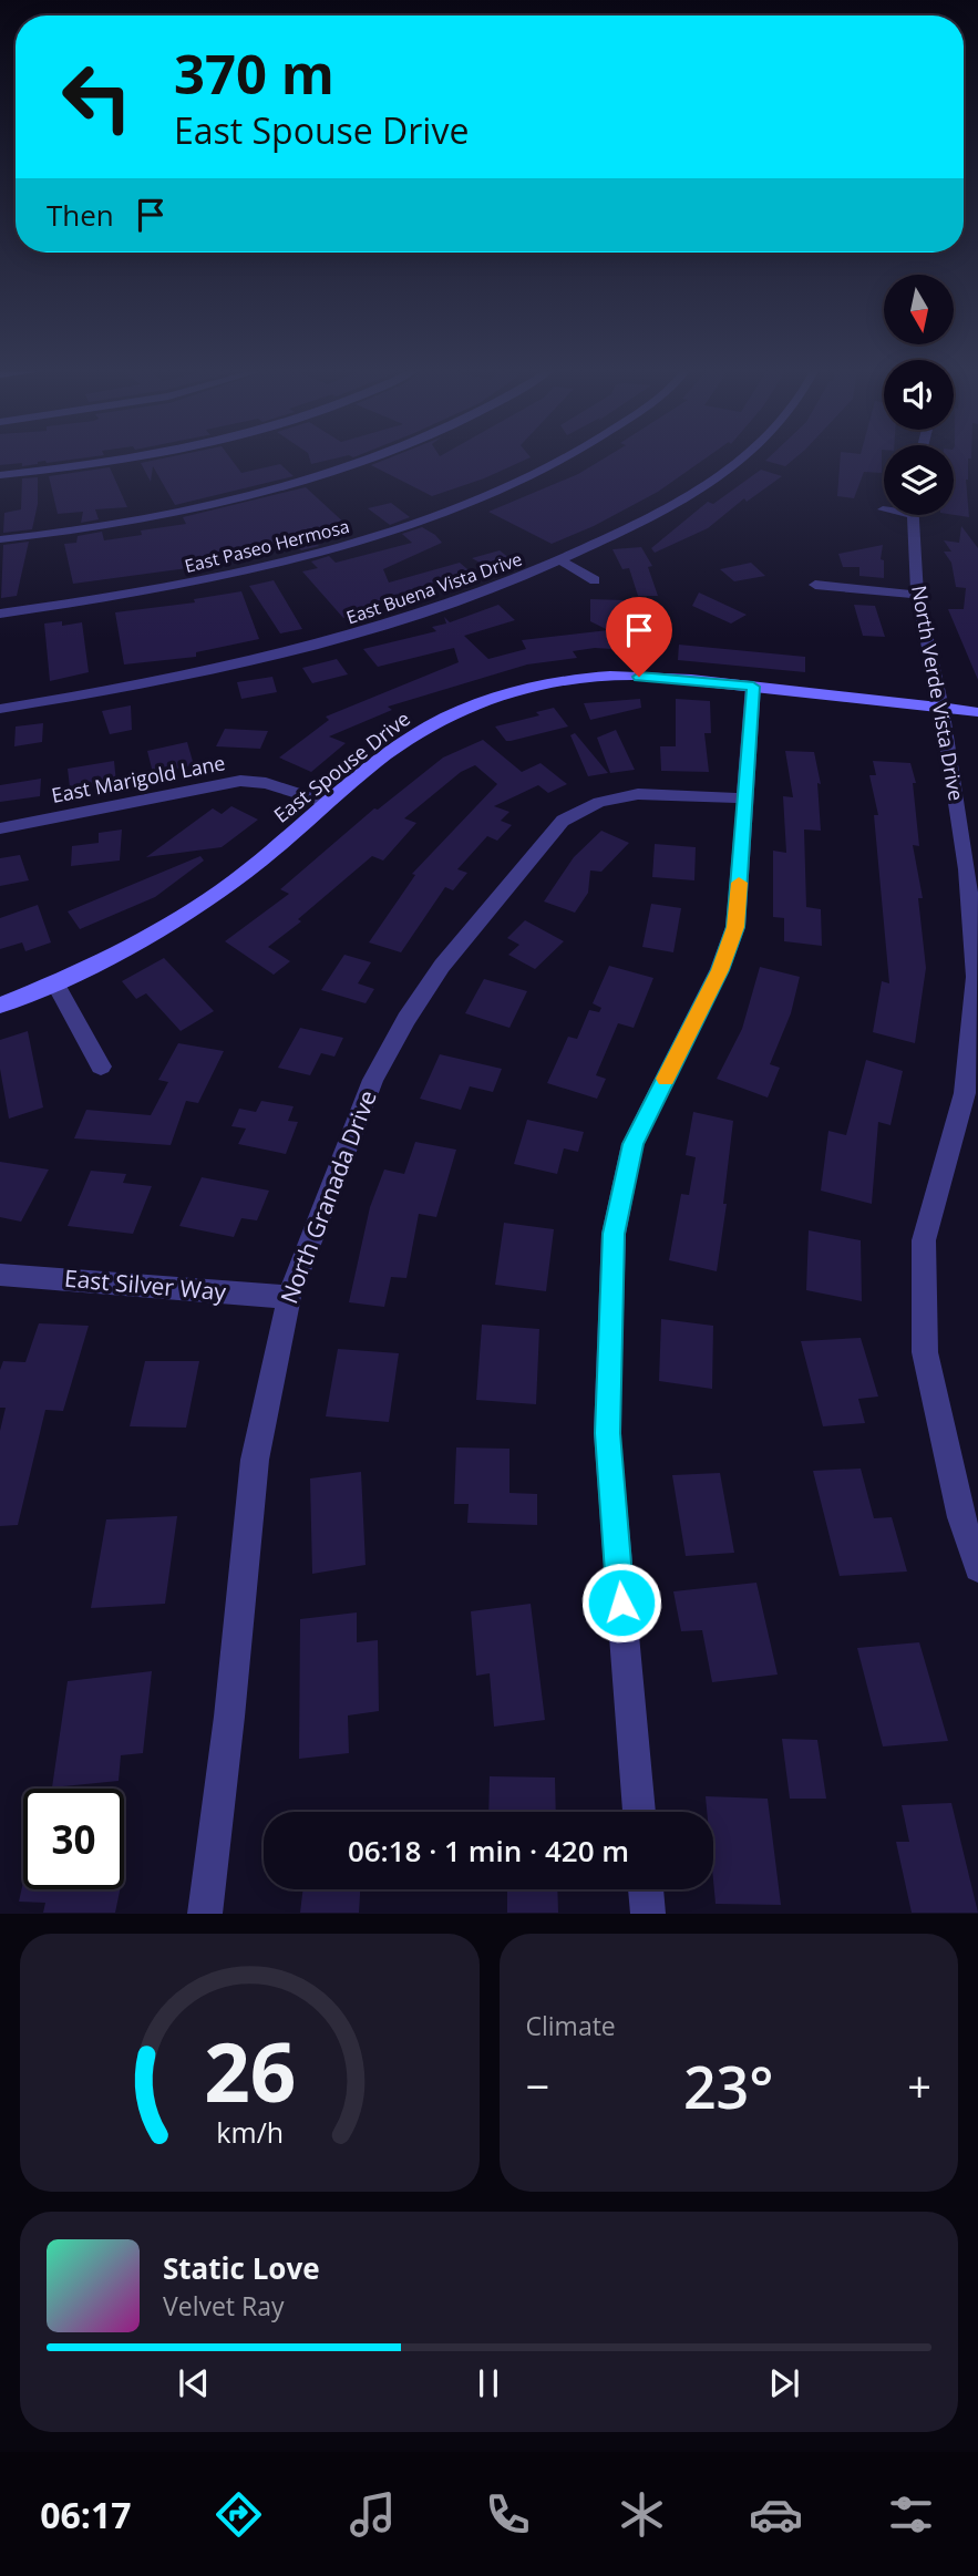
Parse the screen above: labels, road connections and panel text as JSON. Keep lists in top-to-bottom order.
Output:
{
  "streets": {
    "main road": ["East Spouse Drive"],
    "street": [
      "East Paseo Hermosa",
      "East Buena Vista Drive",
      "North Verde Vista Drive",
      "East Marigold Lane",
      "North Granada Drive",
      "East Silver Way"
    ]
  },
  "crossings": [
    ["North Verde Vista Drive", "East Spouse Drive"],
    ["East Spouse Drive", "East Marigold Lane"],
    ["North Granada Drive", "East Silver Way"]
  ],
  "north": "bottom",
  "page": {
    "turn": ["370 m", "East Spouse Drive"],
    "then": "Then",
    "limit": "30",
    "trip": "06:18 · 1 min · 420 m",
    "tile": "Climate",
    "heat": ["−", "23°", "+"],
    "song": ["Static Love", "Velvet Ray"],
    "tabs": "06:17",
    "gauge": ["26", "km/h"]
  }
}
